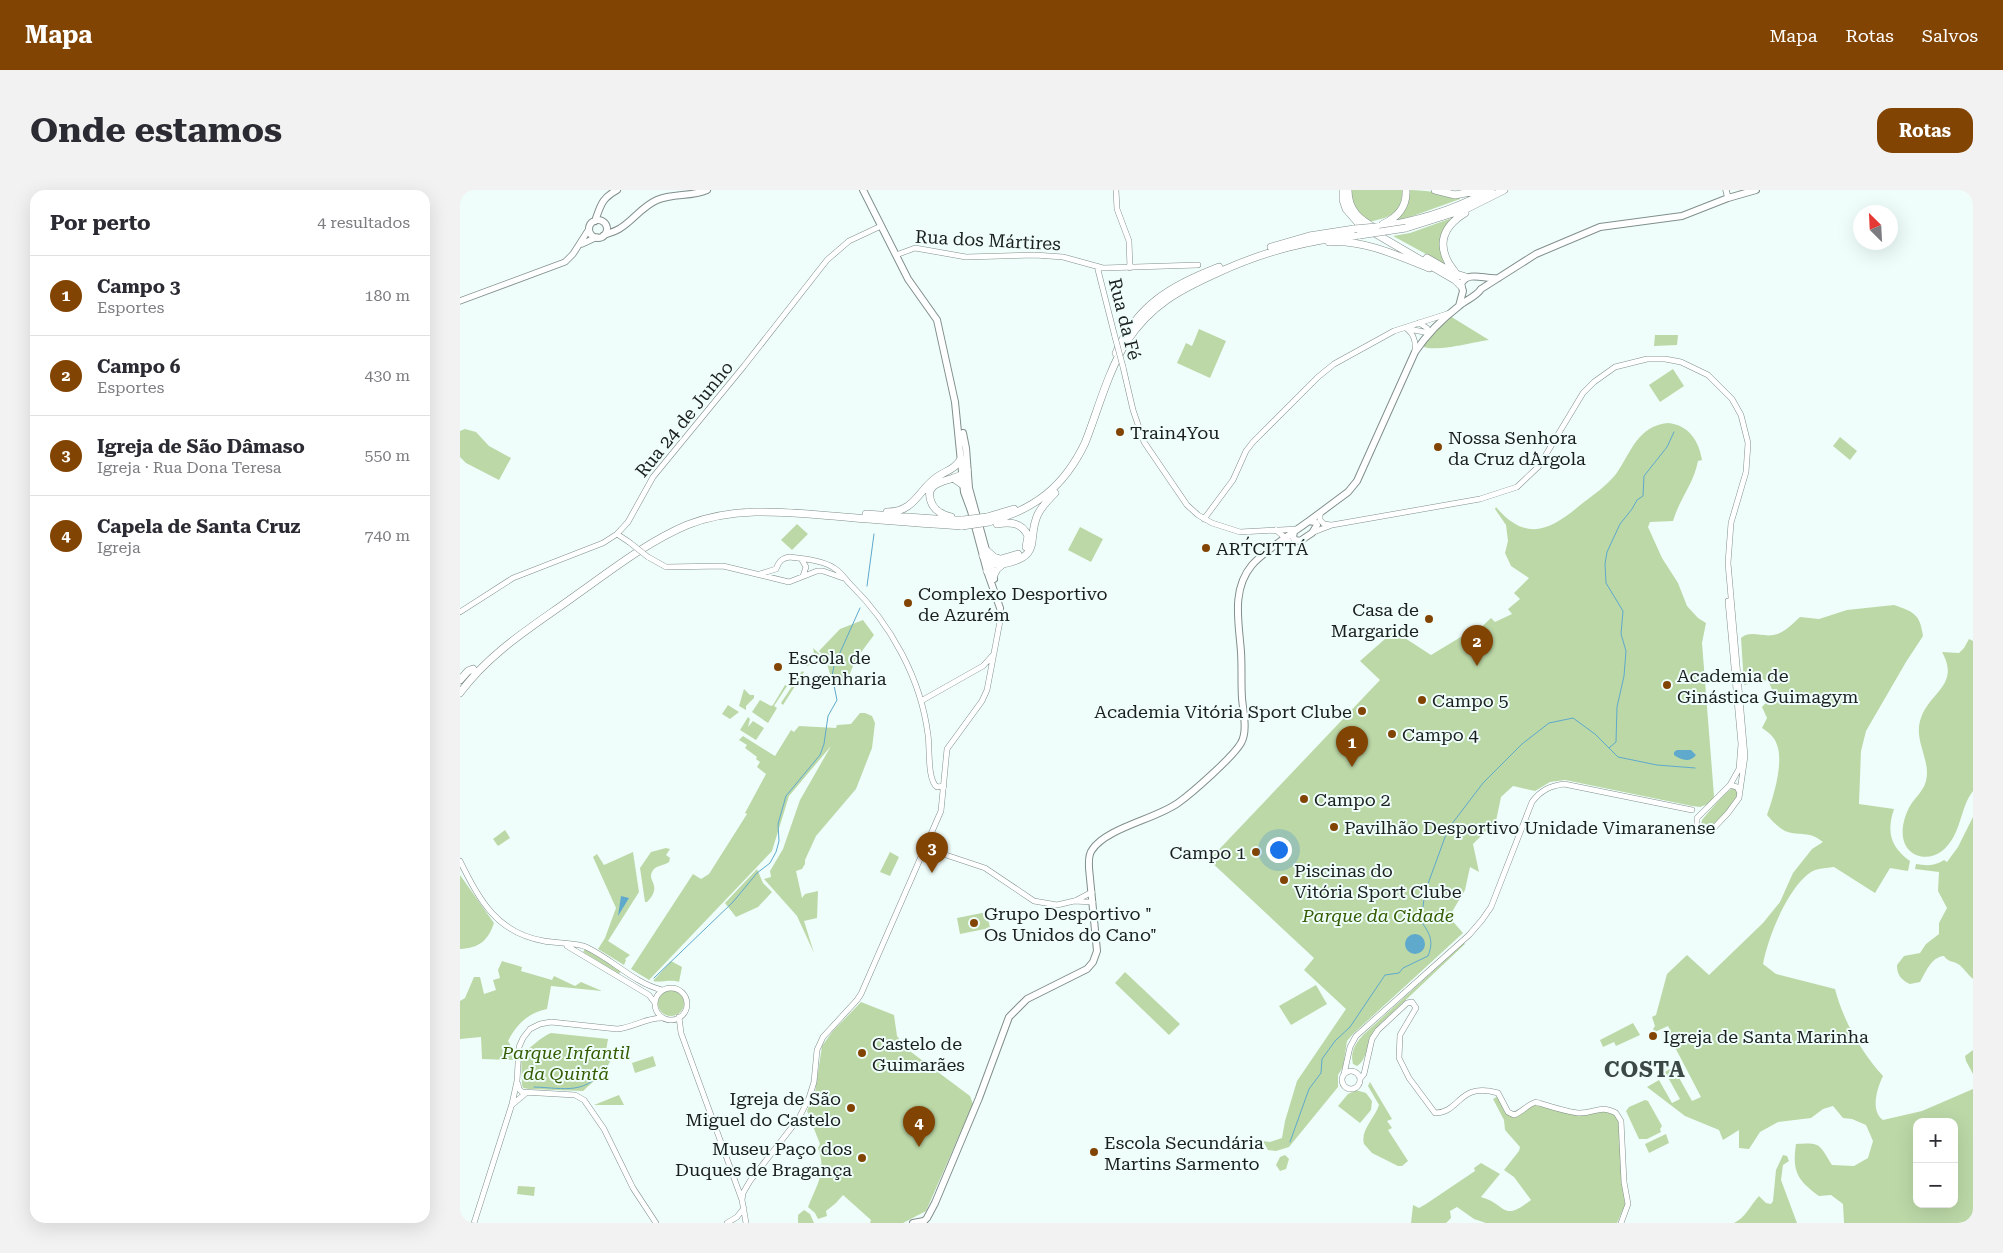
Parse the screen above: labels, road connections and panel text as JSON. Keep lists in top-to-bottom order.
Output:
{
  "streets": {
    "street": ["Rua dos Mártires", "Rua da Fé", "Rua 24 de Junho"]
  },
  "crossings": [
    ["Rua dos Mártires", "Rua da Fé"]
  ],
  "districts": ["COSTA"],
  "parks": ["Parque da Cidade", "Parque Infantil da Quintã"],
  "places": [
    "Train4You",
    "Nossa Senhora da Cruz d´Argola",
    "ART´CITTÁ",
    "Complexo Desportivo de Azurém",
    "Casa de Margaride",
    "Escola de Engenharia",
    "Academia de Ginástica Guimagym",
    "Campo 5",
    "Academia Vitória Sport Clube",
    "Campo 4",
    "Campo 2",
    "Pavilhão Desportivo Unidade Vimaranense",
    "Campo 1",
    "Piscinas do Vitória Sport Clube",
    "Grupo Desportivo \" Os Unidos do Cano\"",
    "Igreja de Santa Marinha",
    "Castelo de Guimarães",
    "Igreja de São Miguel do Castelo",
    "Escola Secundária Martins Sarmento",
    "Museu Paço dos Duques de Bragança"
  ],
  "north": "top left",
  "page": {
    "header": "Mapa",
    "nav": ["Mapa", "Rotas", "Salvos"],
    "buttons": "Rotas",
    "title": "Onde estamos",
    "heading": ["Por perto", "4 resultados"],
    "list": [
      {
        "mark": "1",
        "name": "Campo 3",
        "note": "Esportes",
        "value": "180 m"
      },
      {
        "mark": "2",
        "name": "Campo 6",
        "note": "Esportes",
        "value": "430 m"
      },
      {
        "mark": "3",
        "name": "Igreja de São Dâmaso",
        "note": "Igreja · Rua Dona Teresa",
        "value": "550 m"
      },
      {
        "mark": "4",
        "name": "Capela de Santa Cruz",
        "note": "Igreja",
        "value": "740 m"
      }
    ],
    "pins": [
      "2",
      "1",
      "3",
      "4"
    ],
    "map_buttons": ["+", "−"]
  }
}
